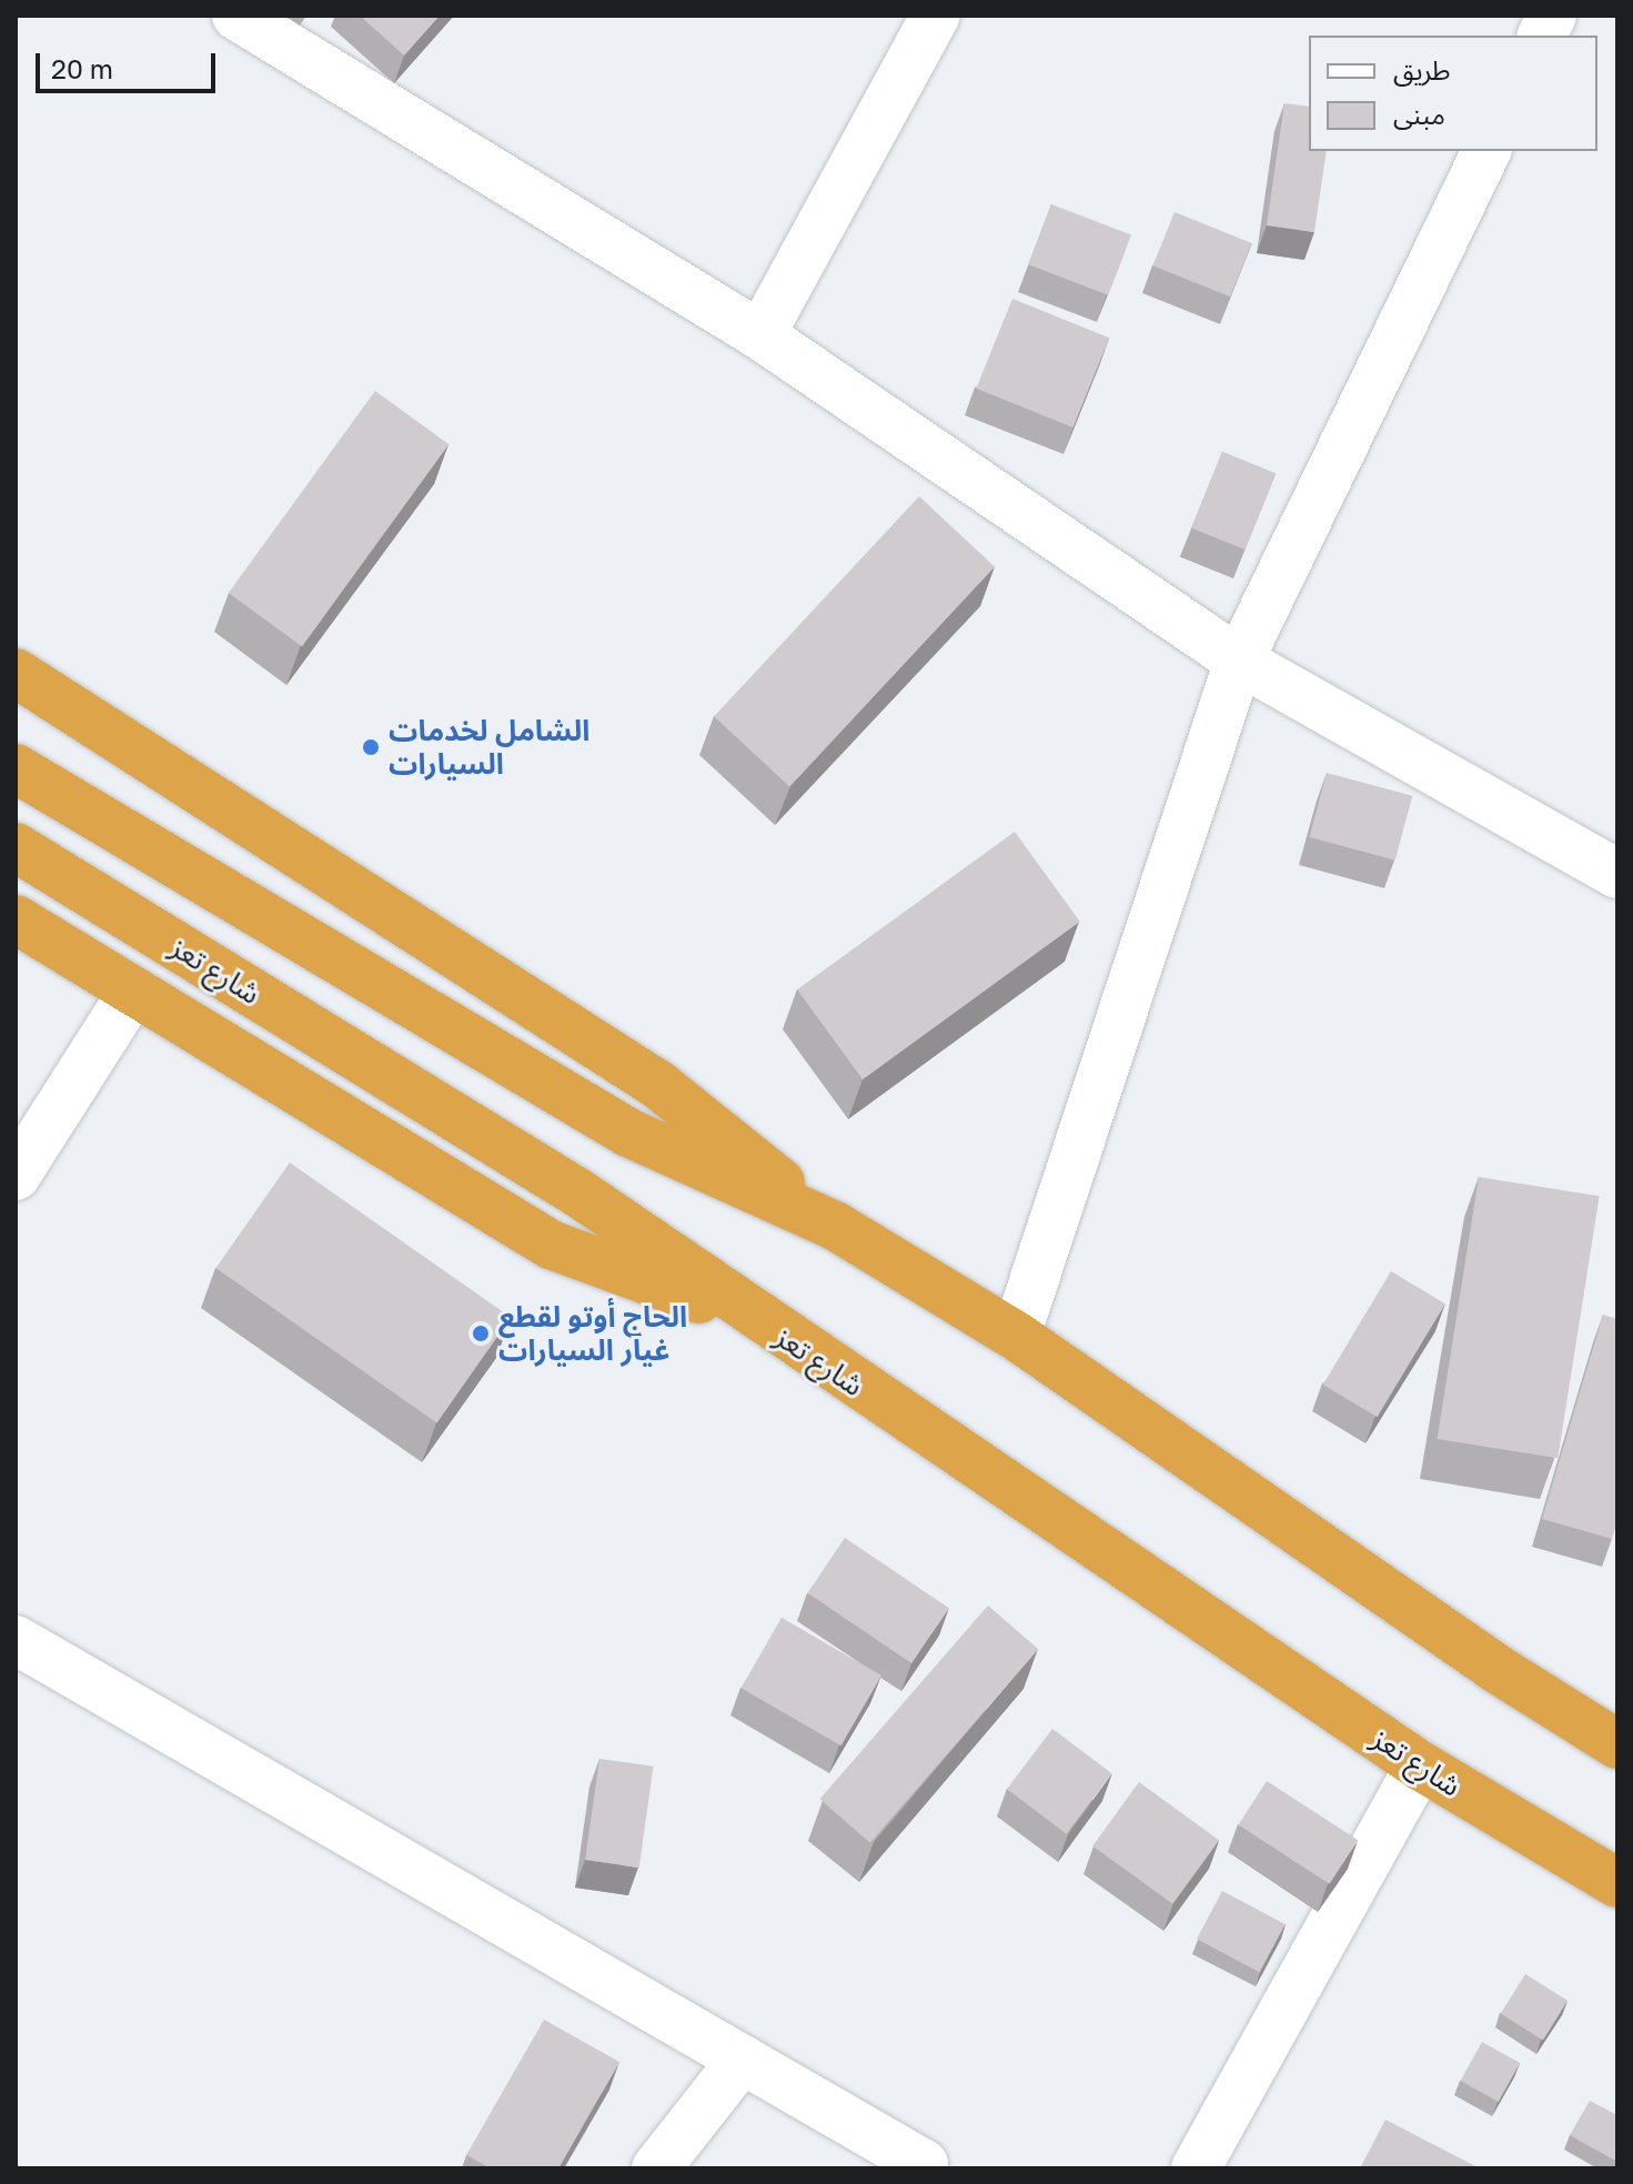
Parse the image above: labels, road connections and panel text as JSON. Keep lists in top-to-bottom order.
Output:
{
  "streets": {
    "highway": ["شارع تعز"]
  },
  "places": ["الشامل لخدمات السيارات", "الحاج أوتو لقطع غيار السيارات"],
  "legend": ["طريق", "مبنى"],
  "scale_bar": "20 m"
}
